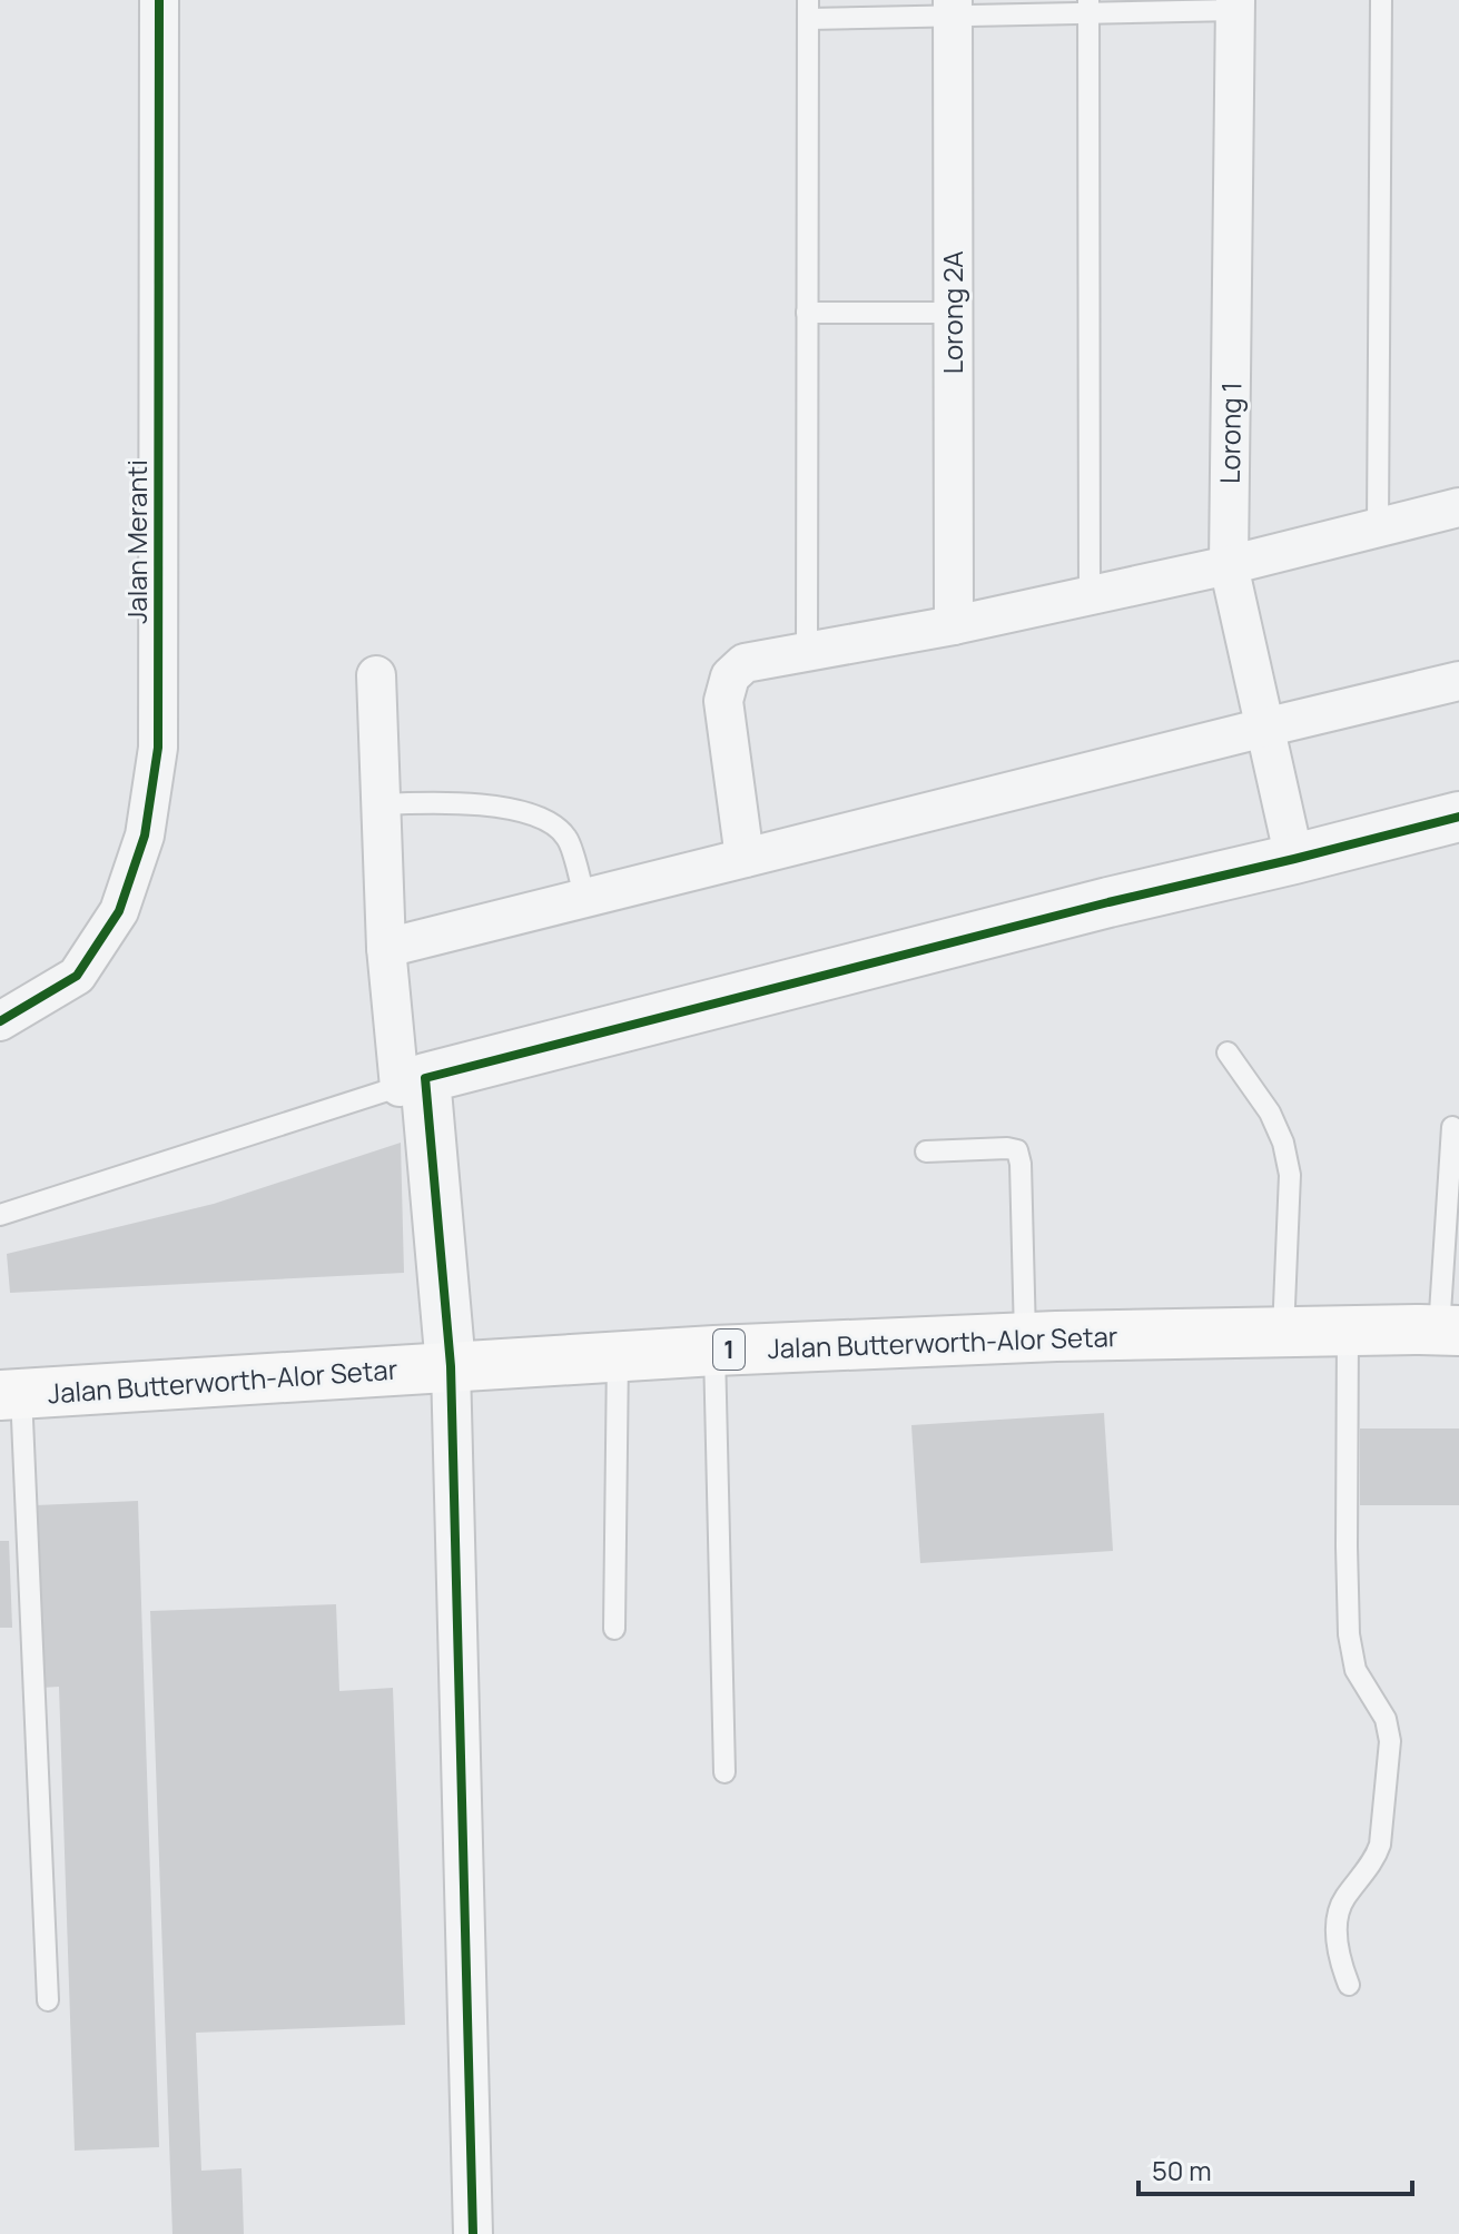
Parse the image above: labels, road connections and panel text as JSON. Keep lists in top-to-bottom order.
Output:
{
  "streets": {
    "main road": ["Jalan Butterworth-Alor Setar", "1"],
    "street": ["Lorong 2A", "Lorong 1", "Jalan Meranti"]
  },
  "scale_bar": "50 m"
}
